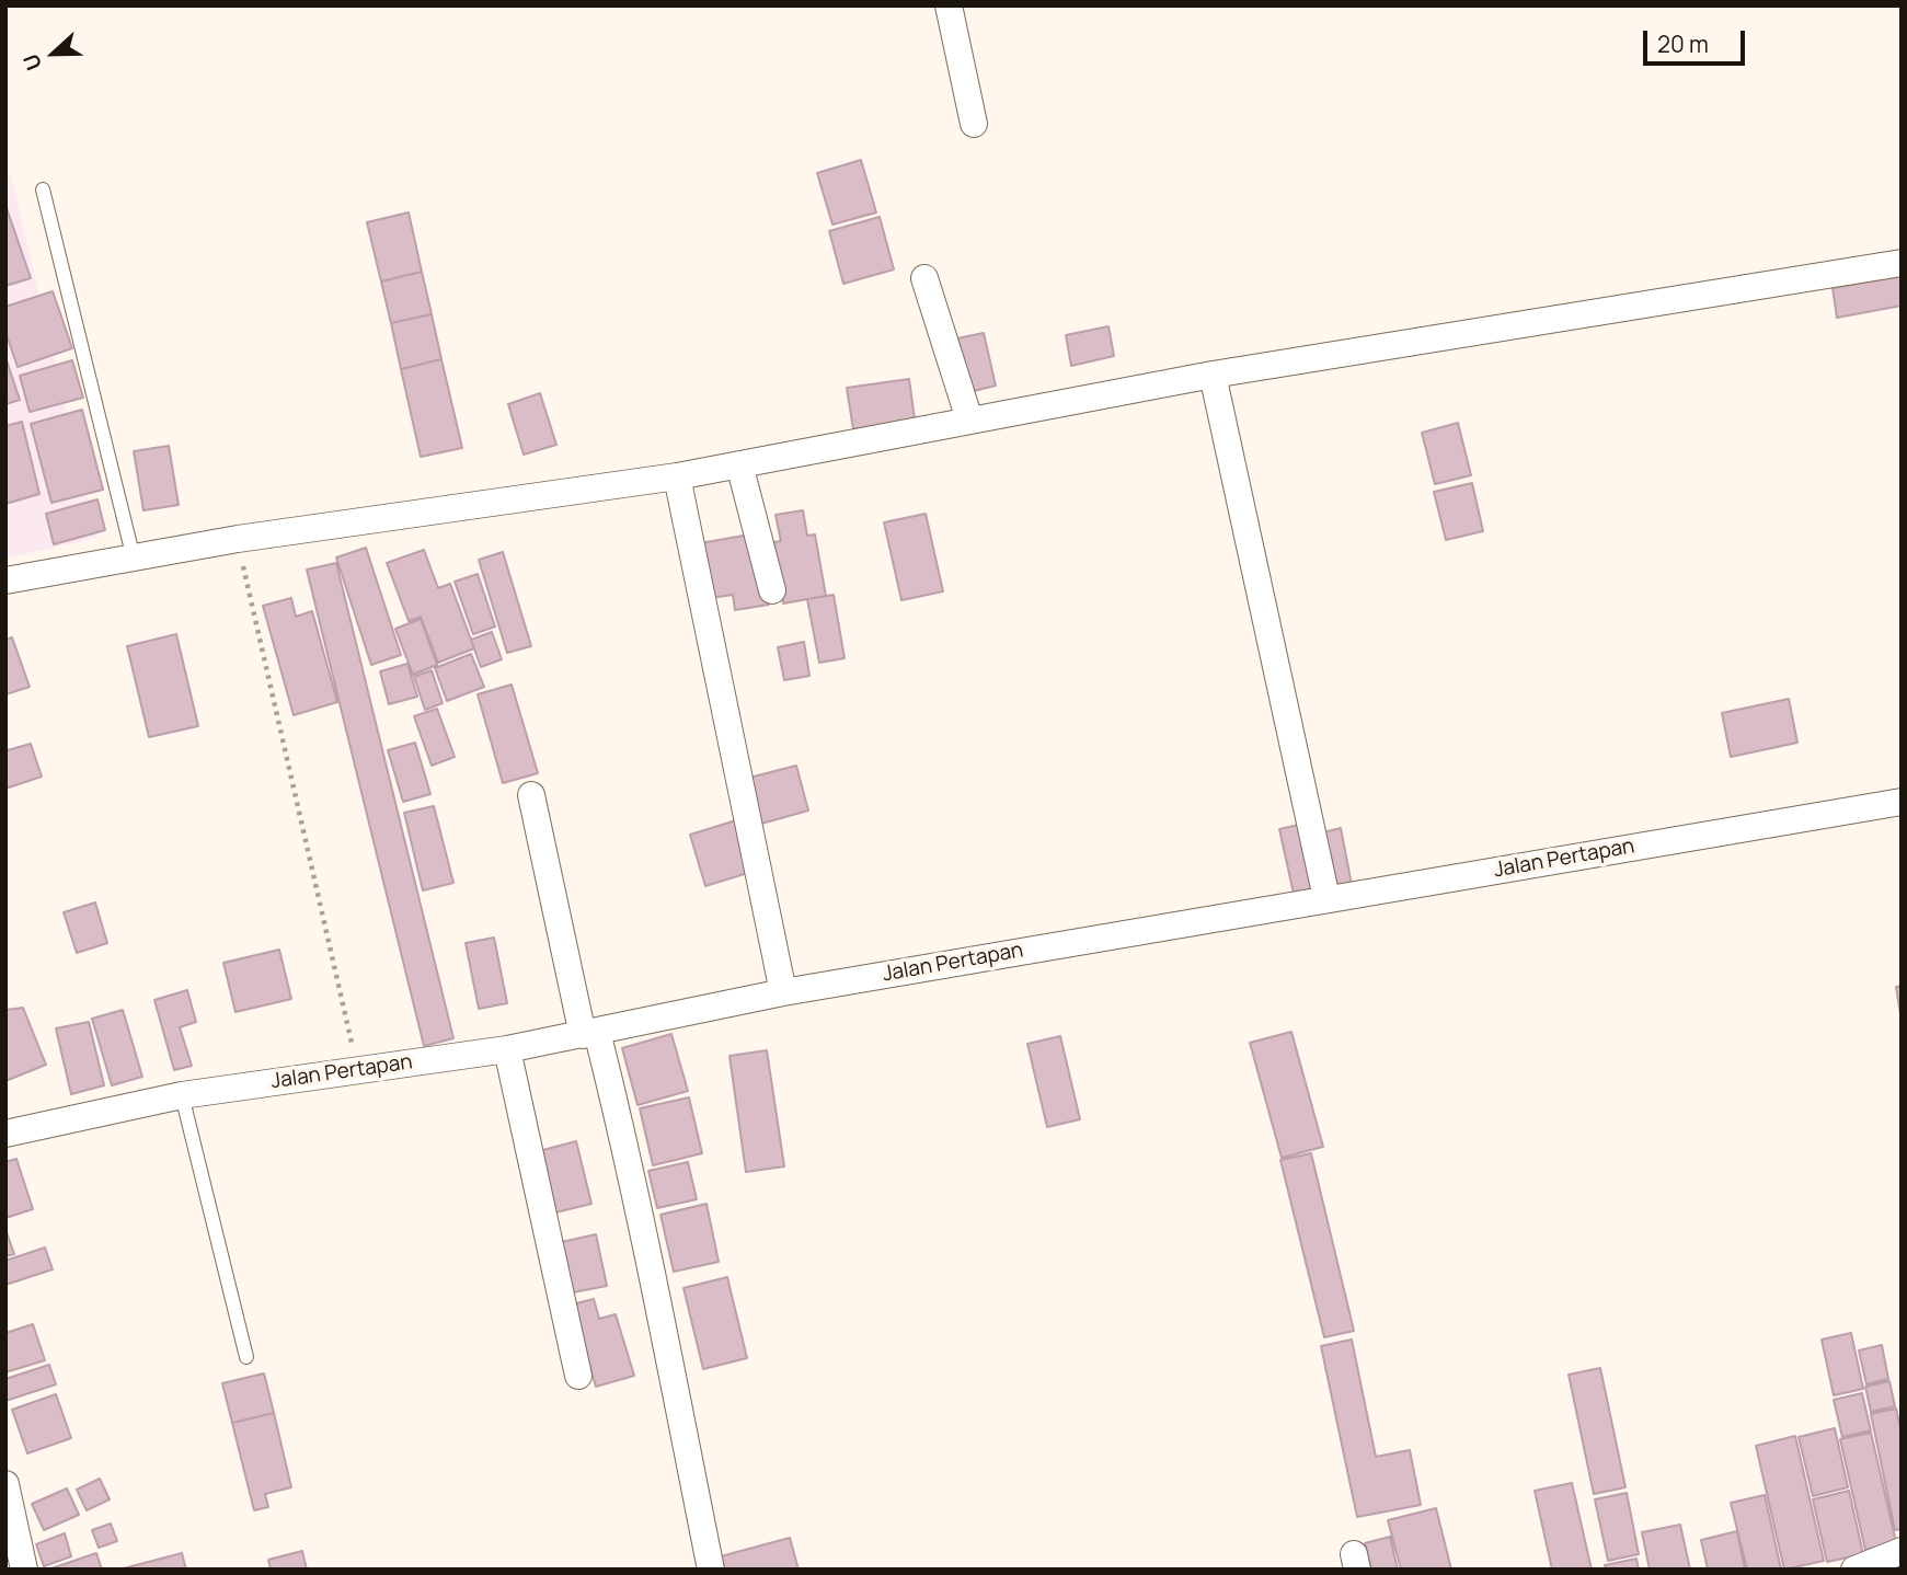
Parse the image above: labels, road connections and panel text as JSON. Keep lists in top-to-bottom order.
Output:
{
  "streets": {
    "street": ["Jalan Pertapan"]
  },
  "scale_bar": "20 m",
  "north": "left"
}
